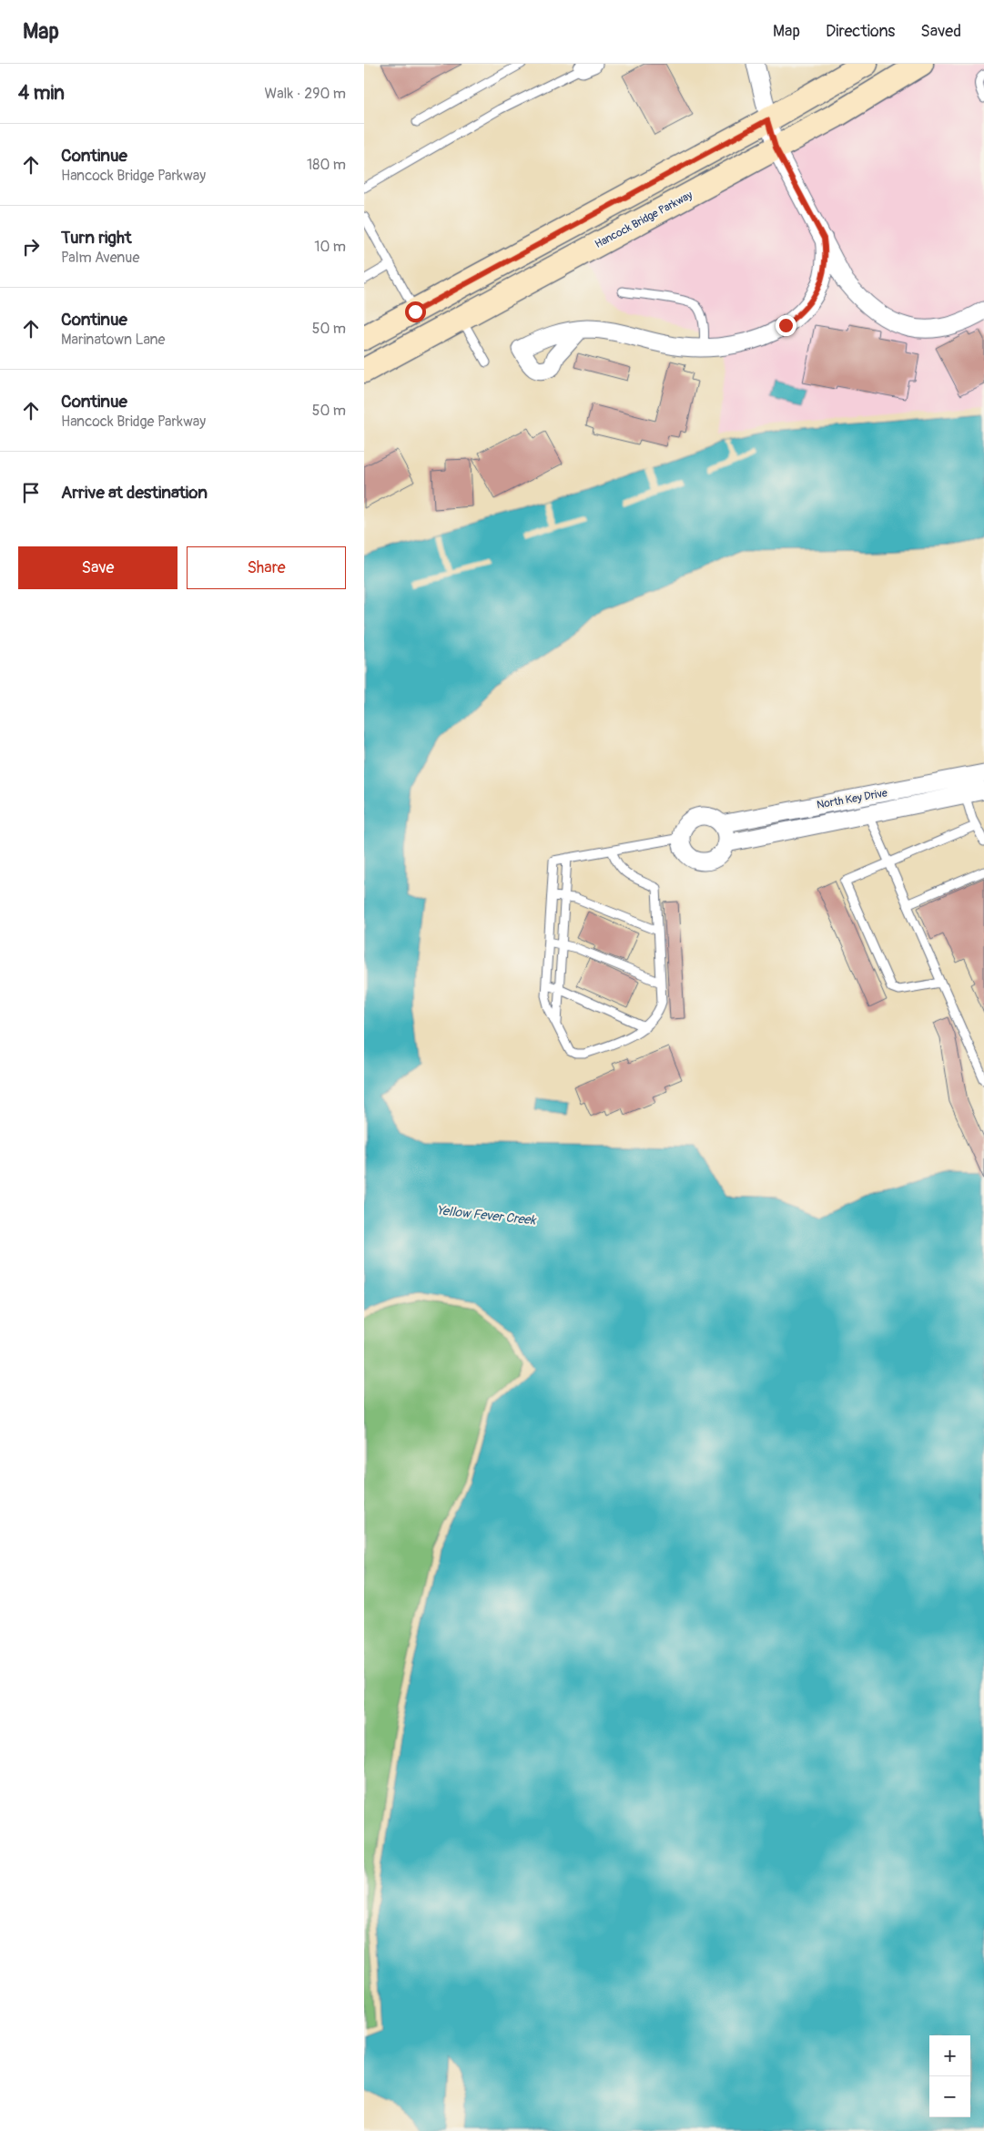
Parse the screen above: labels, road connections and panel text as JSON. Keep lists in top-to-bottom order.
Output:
{
  "streets": {
    "main road": ["Hancock Bridge Parkway"],
    "street": ["North Key Drive"]
  },
  "water": ["Yellow Fever Creek"],
  "page": {
    "header": "Map",
    "nav": ["Map", "Directions", "Saved"],
    "heading": ["4 min", "Walk · 290 m"],
    "list": [
      ["Continue", "Hancock Bridge Parkway", "180 m"],
      ["Turn right", "Palm Avenue", "10 m"],
      ["Continue", "Marinatown Lane", "50 m"],
      ["Continue", "Hancock Bridge Parkway", "50 m"],
      "Arrive at destination"
    ],
    "buttons": ["Save", "Share"],
    "map_buttons": ["+", "−"]
  }
}
